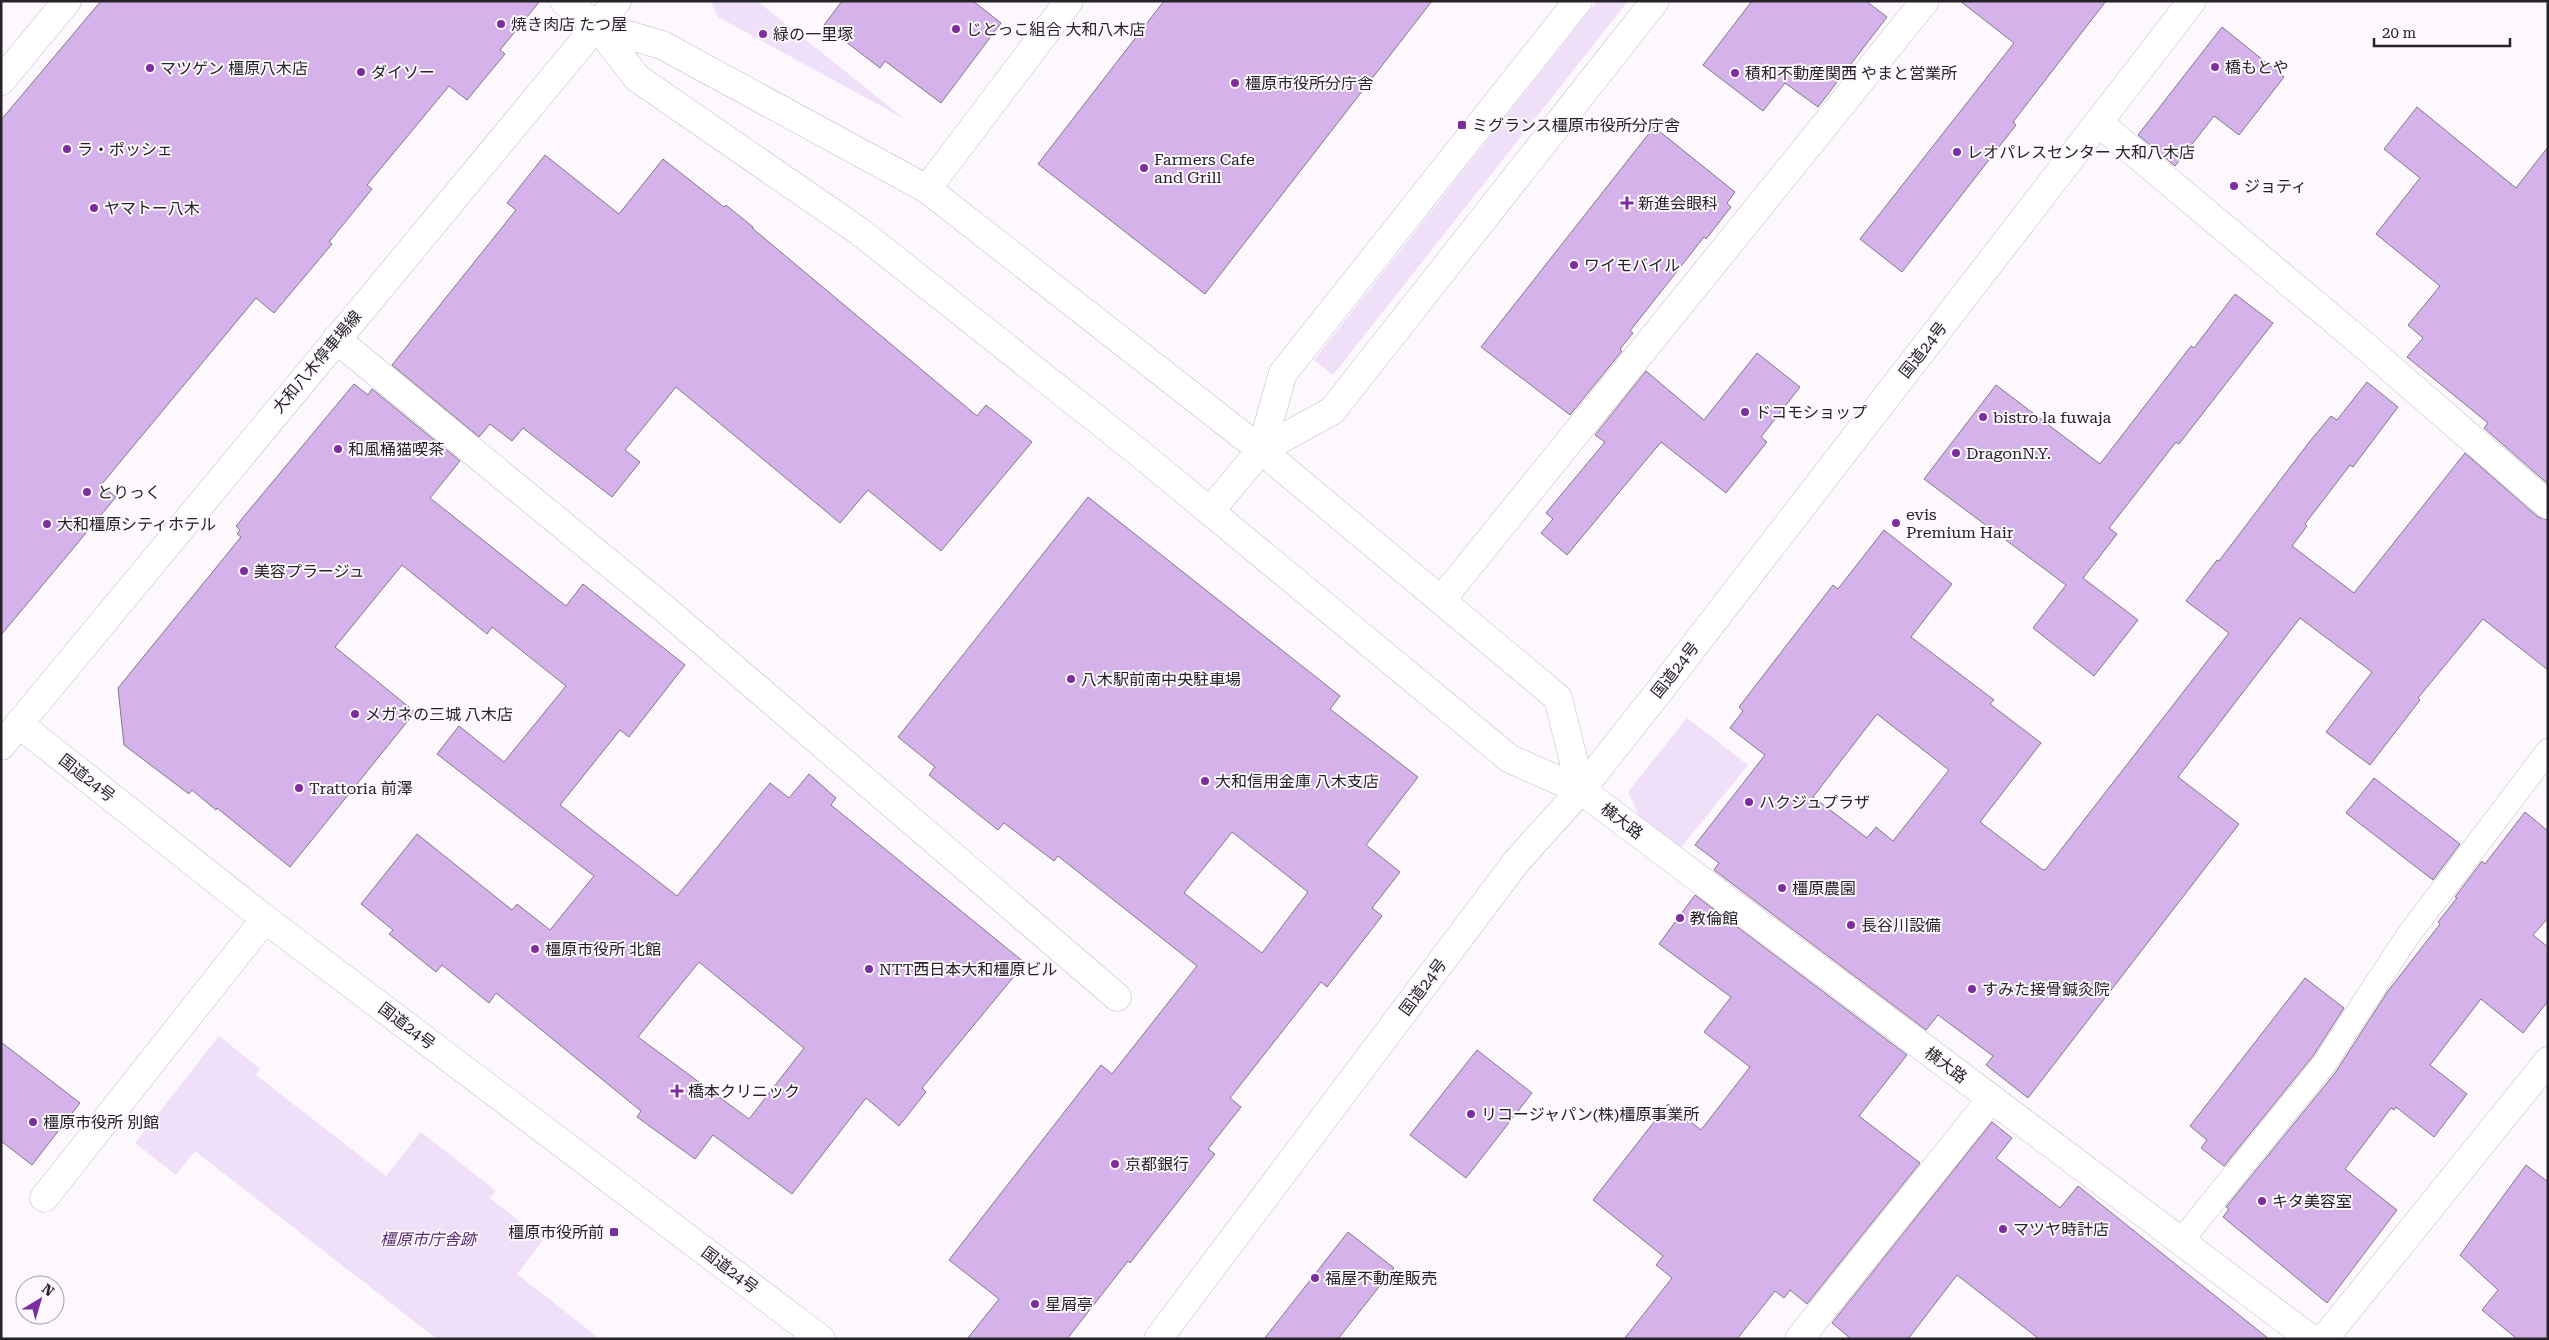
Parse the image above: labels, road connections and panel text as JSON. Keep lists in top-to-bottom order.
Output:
{
  "streets": {
    "main road": ["国道24号", "大和八木停車場線", "横大路"]
  },
  "crossings": [
    ["国道24号", "大和八木停車場線"],
    ["国道24号", "横大路"],
    ["大和八木停車場線", "横大路"]
  ],
  "parks": ["橿原市庁舎跡"],
  "places": {
    "other": [
      "焼き肉店 たつ屋",
      "じとっこ組合 大和八木店",
      "緑の一里塚",
      "橋もとや",
      "マツゲン 橿原八木店",
      "ダイソー",
      "積和不動産関西 やまと営業所",
      "橿原市役所分庁舎",
      "ラ・ポッシェ",
      "レオパレスセンター 大和八木店",
      "Farmers Cafe and Grill",
      "ジョティ",
      "ヤマトー八木",
      "ワイモバイル",
      "ドコモショップ",
      "bistro la fuwaja",
      "和風桶猫喫茶",
      "DragonN.Y.",
      "とりっく",
      "evis Premium Hair",
      "大和橿原シティホテル",
      "美容プラージュ",
      "八木駅前南中央駐車場",
      "メガネの三城 八木店",
      "大和信用金庫 八木支店",
      "Trattoria 前澤",
      "ハクジュプラザ",
      "橿原農園",
      "教倫館",
      "長谷川設備",
      "橿原市役所 北館",
      "NTT西日本大和橿原ビル",
      "すみた接骨鍼灸院",
      "リコージャパン(株)橿原事業所",
      "橿原市役所 別館",
      "京都銀行",
      "キタ美容室",
      "マツヤ時計店",
      "福屋不動産販売",
      "星屑亭"
    ],
    "transit": ["ミグランス橿原市役所分庁舎", "橿原市役所前"],
    "health": ["新進会眼科", "橋本クリニック"]
  },
  "scale_bar": "20 m",
  "north": "top right"
}
